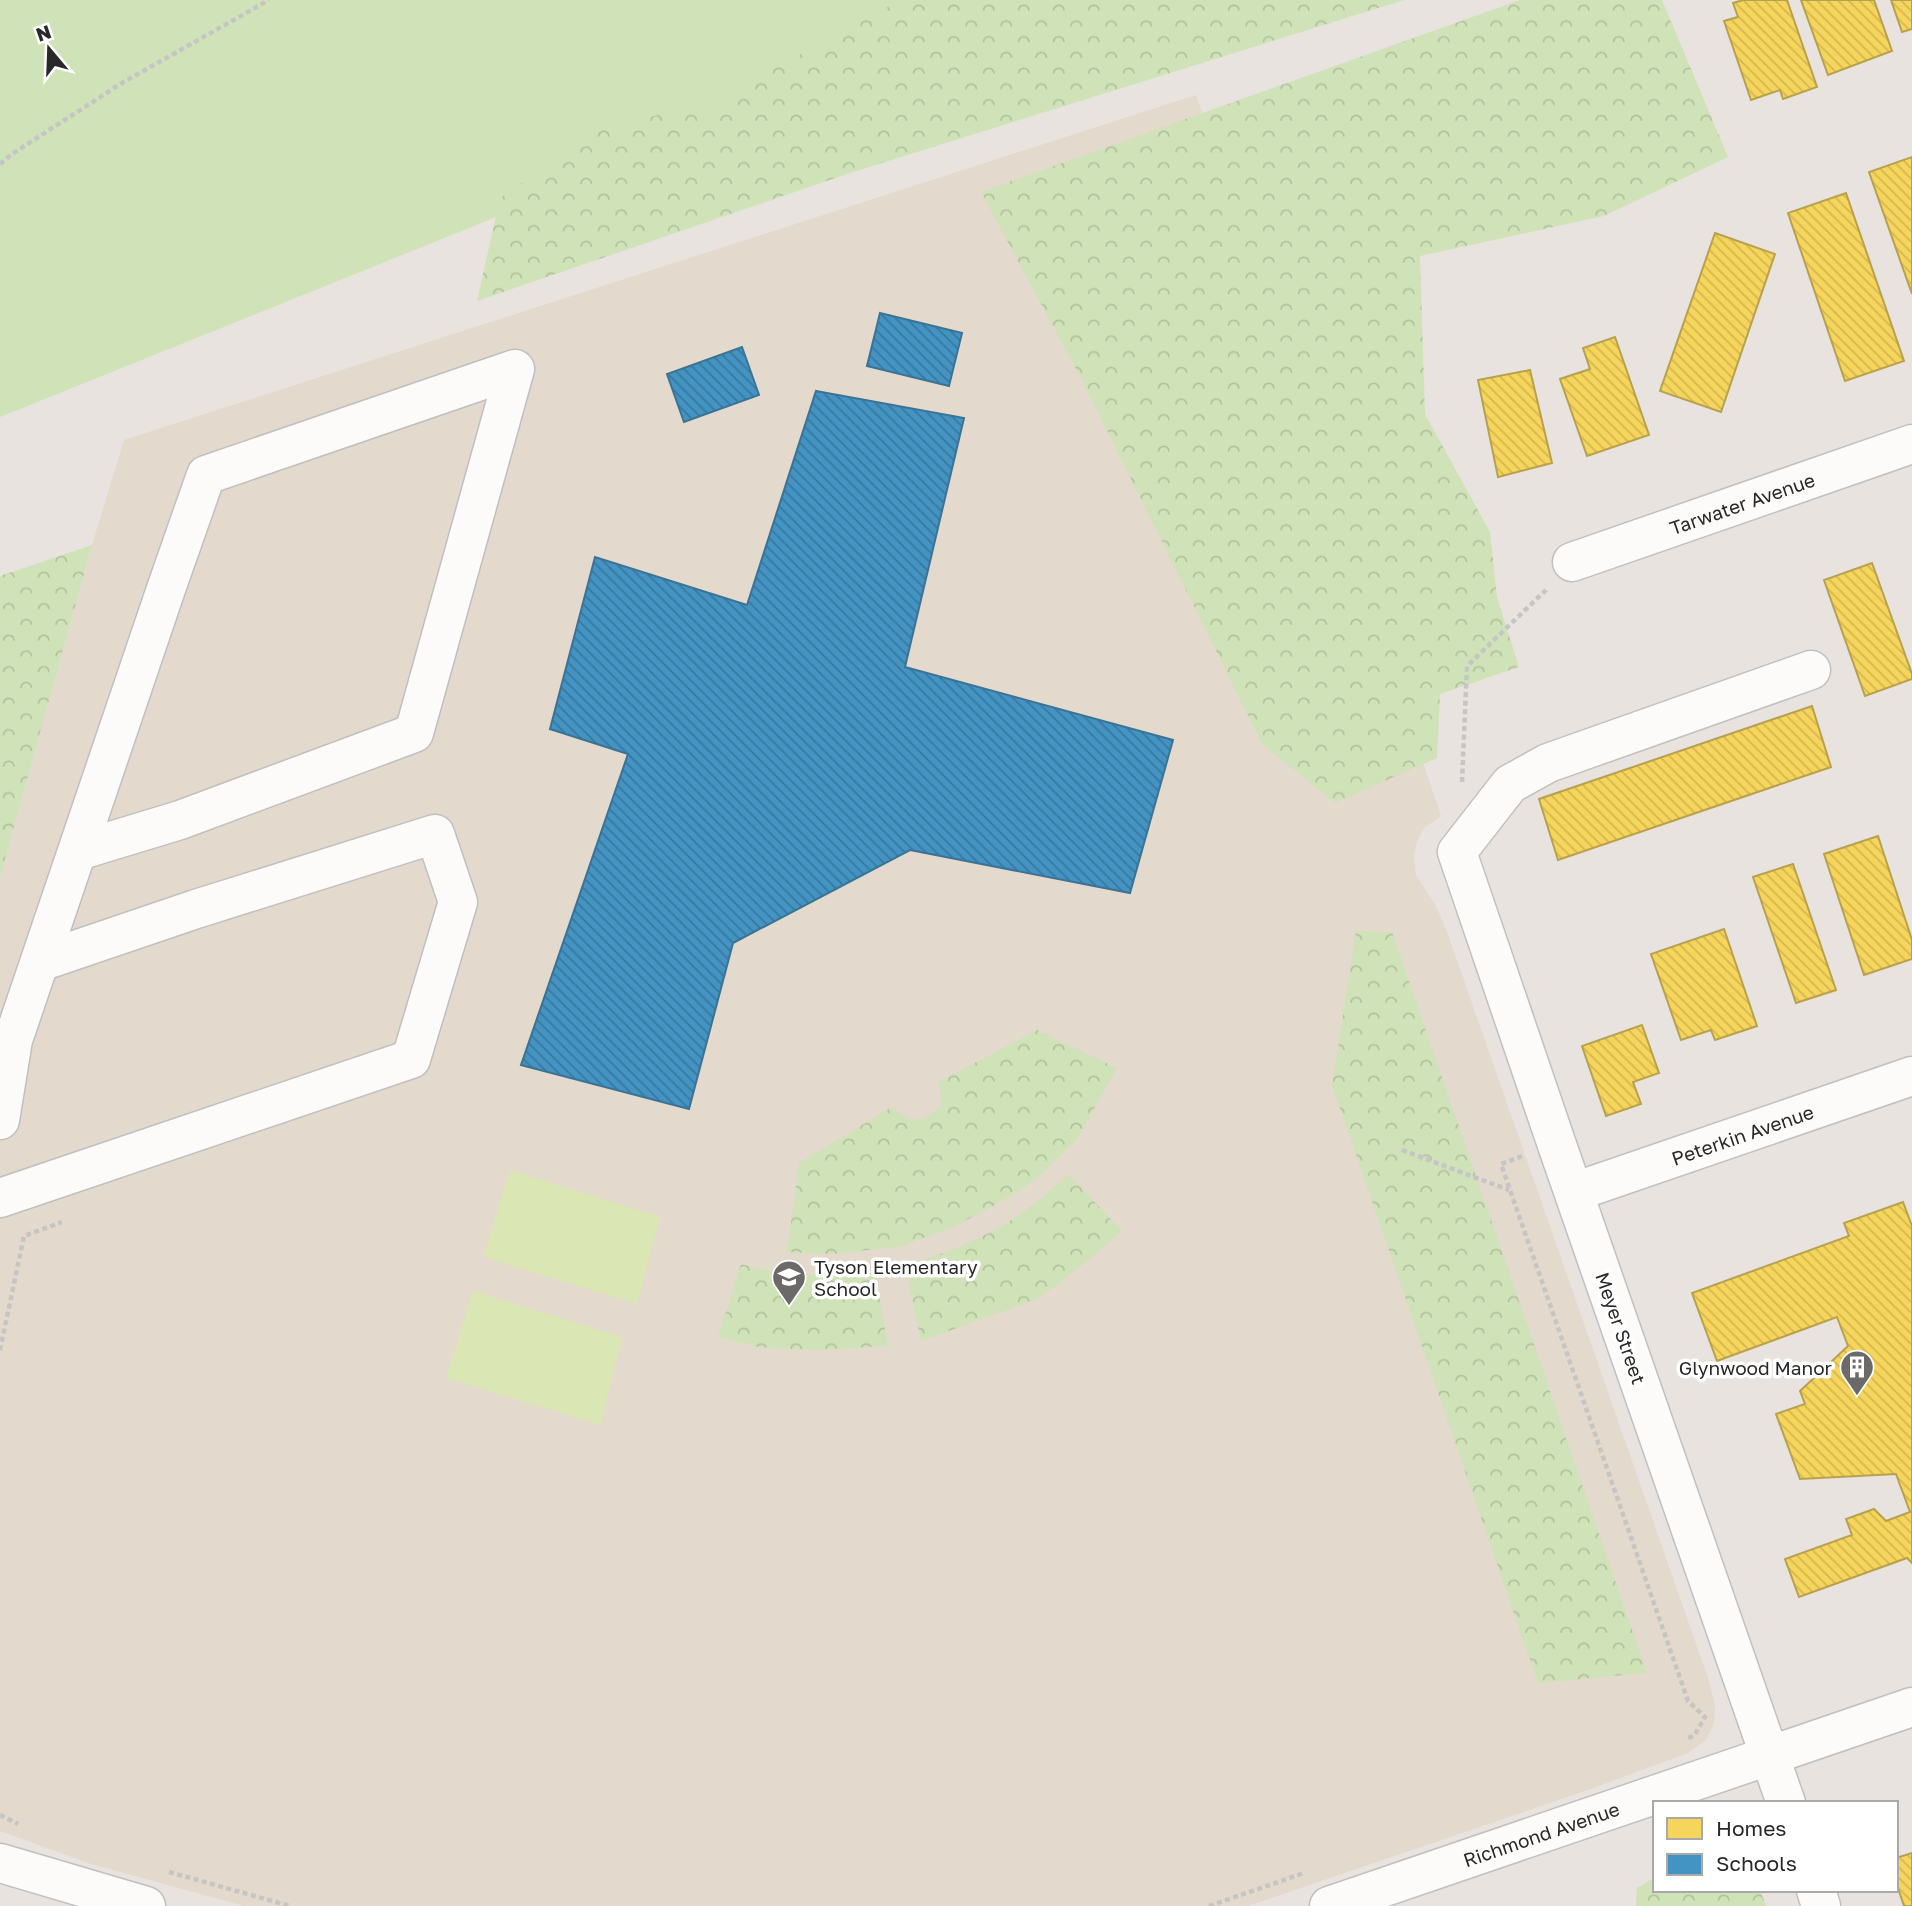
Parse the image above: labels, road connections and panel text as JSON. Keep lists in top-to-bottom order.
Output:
{
  "streets": {
    "street": [
      "Tarwater Avenue",
      "Peterkin Avenue",
      "Meyer Street",
      "Richmond Avenue"
    ]
  },
  "crossings": [
    ["Peterkin Avenue", "Meyer Street"],
    ["Meyer Street", "Richmond Avenue"]
  ],
  "places": {
    "school or university": ["Tyson Elementary School"],
    "building": ["Glynwood Manor"]
  },
  "legend": ["Homes", "Schools"],
  "north": "top"
}
